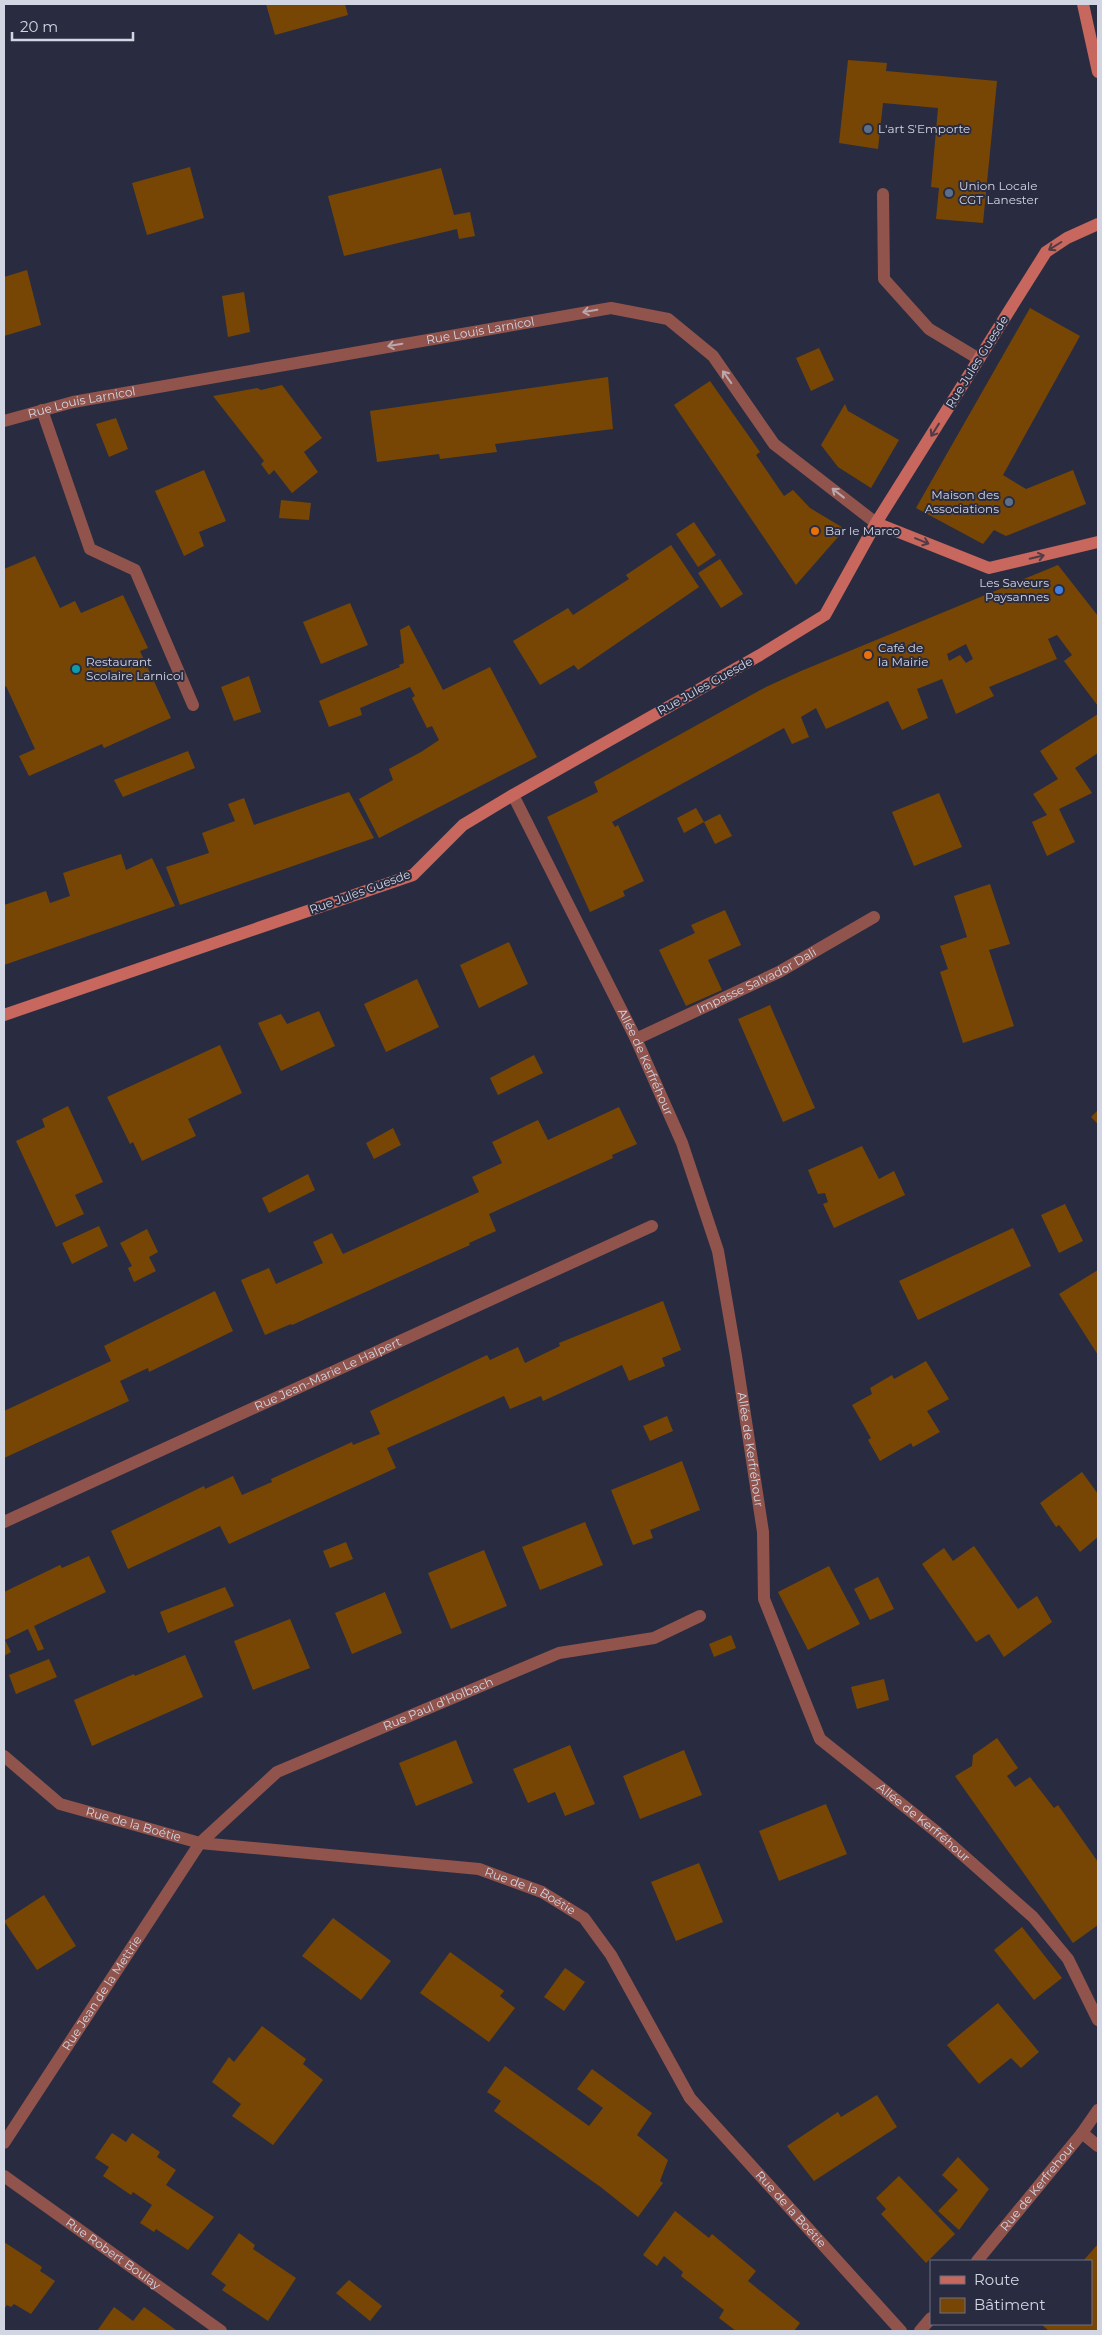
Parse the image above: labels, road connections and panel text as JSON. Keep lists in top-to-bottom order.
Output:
{
  "streets": {
    "street": [
      "Rue Louis Larnicol",
      "Rue Jules Guesde",
      "Impasse Salvador Dali",
      "Allée de Kerfréhour",
      "Rue Jean-Marie Le Halpert",
      "Rue Paul d'Holbach",
      "Rue de la Boétie",
      "Rue Jean de la Mettrie",
      "Rue de Kerfrehour",
      "Rue Robert Boulay"
    ]
  },
  "crossings": [
    ["Rue Louis Larnicol", "Rue Jules Guesde"],
    ["Rue Jules Guesde", "Allée de Kerfréhour"],
    ["Impasse Salvador Dali", "Allée de Kerfréhour"],
    ["Rue Paul d'Holbach", "Rue de la Boétie"],
    ["Rue Paul d'Holbach", "Rue Jean de la Mettrie"],
    ["Rue de la Boétie", "Rue Jean de la Mettrie"]
  ],
  "one_way": ["Rue Louis Larnicol"],
  "places": [
    "L'art S'Emporte",
    "Union Locale CGT Lanester",
    "Maison des Associations",
    "Bar le Marco",
    "Les Saveurs Paysannes",
    "Café de la Mairie",
    "Restaurant Scolaire Larnicol"
  ],
  "legend": ["Route", "Bâtiment"],
  "scale_bar": "20 m"
}
